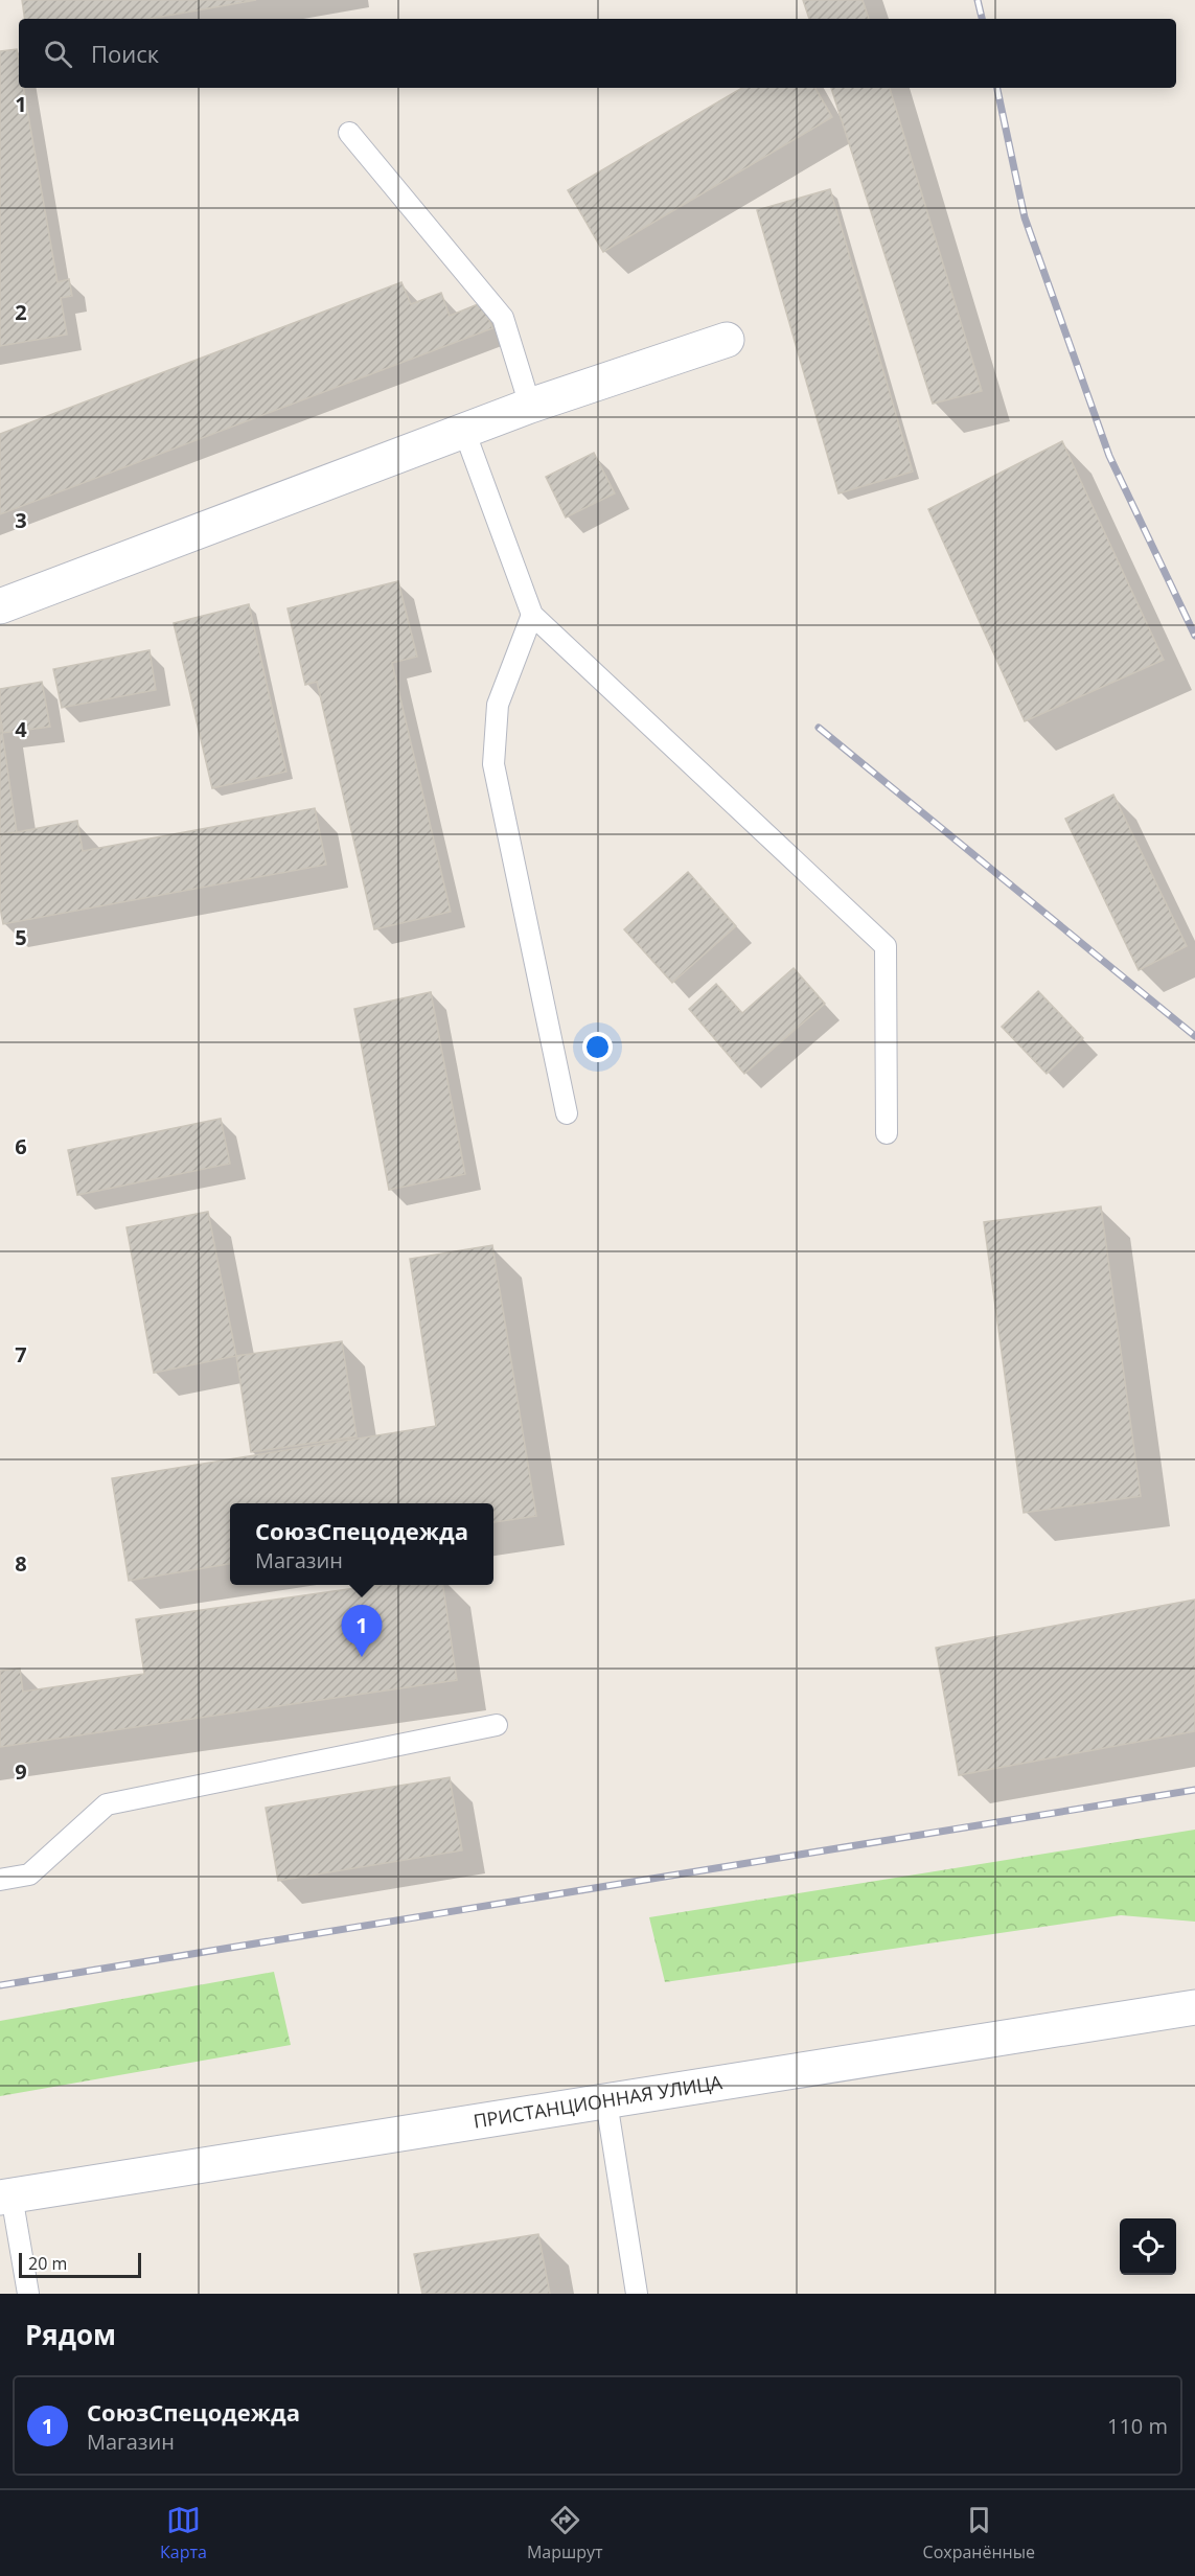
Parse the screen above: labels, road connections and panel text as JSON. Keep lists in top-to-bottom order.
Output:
{
  "streets": {
    "street": ["ПРИСТАНЦИОННАЯ УЛИЦА"]
  },
  "scale_bar": "20 m",
  "page": {
    "search": "Поиск",
    "popup": ["СоюзСпецодежда", "Магазин"],
    "pins": "1",
    "scale": "20 m",
    "heading": "Рядом",
    "list": [
      {
        "mark": "1",
        "name": "СоюзСпецодежда",
        "note": "Магазин",
        "value": "110 m"
      }
    ],
    "nav": ["Карта", "Маршрут", "Сохранённые"]
  },
  "grid": {
    "rows": [
      "1",
      "2",
      "3",
      "4",
      "5",
      "6",
      "7",
      "8",
      "9"
    ]
  }
}
